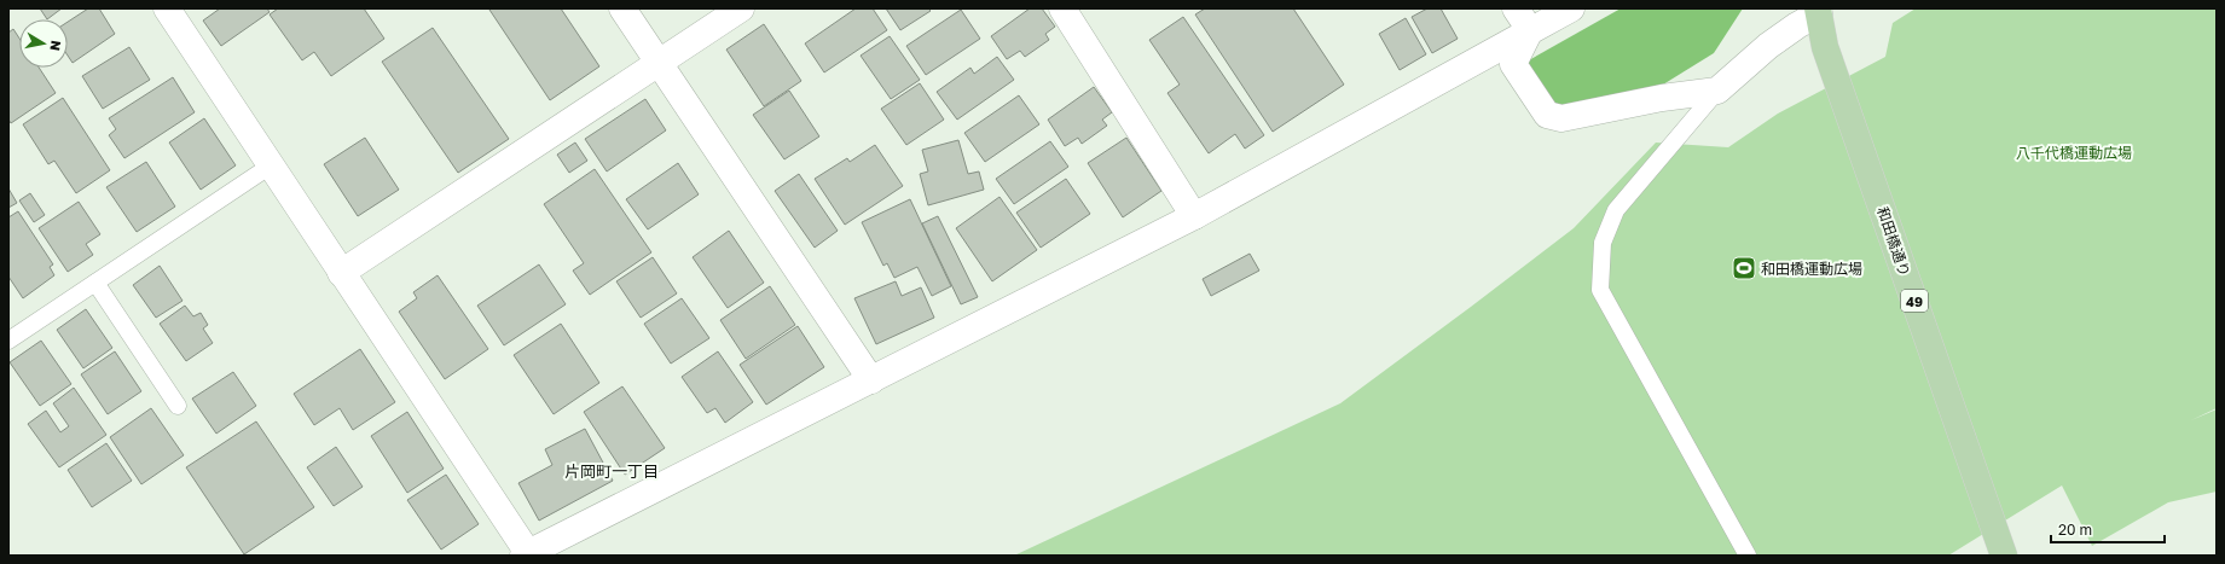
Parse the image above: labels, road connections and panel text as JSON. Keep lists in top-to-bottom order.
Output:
{
  "streets": {
    "main road": ["和田橋通り", "49"]
  },
  "districts": ["片岡町一丁目"],
  "parks": ["八千代橋運動広場"],
  "places": {
    "sports": ["和田橋運動広場"]
  },
  "scale_bar": "20 m",
  "north": "right"
}
